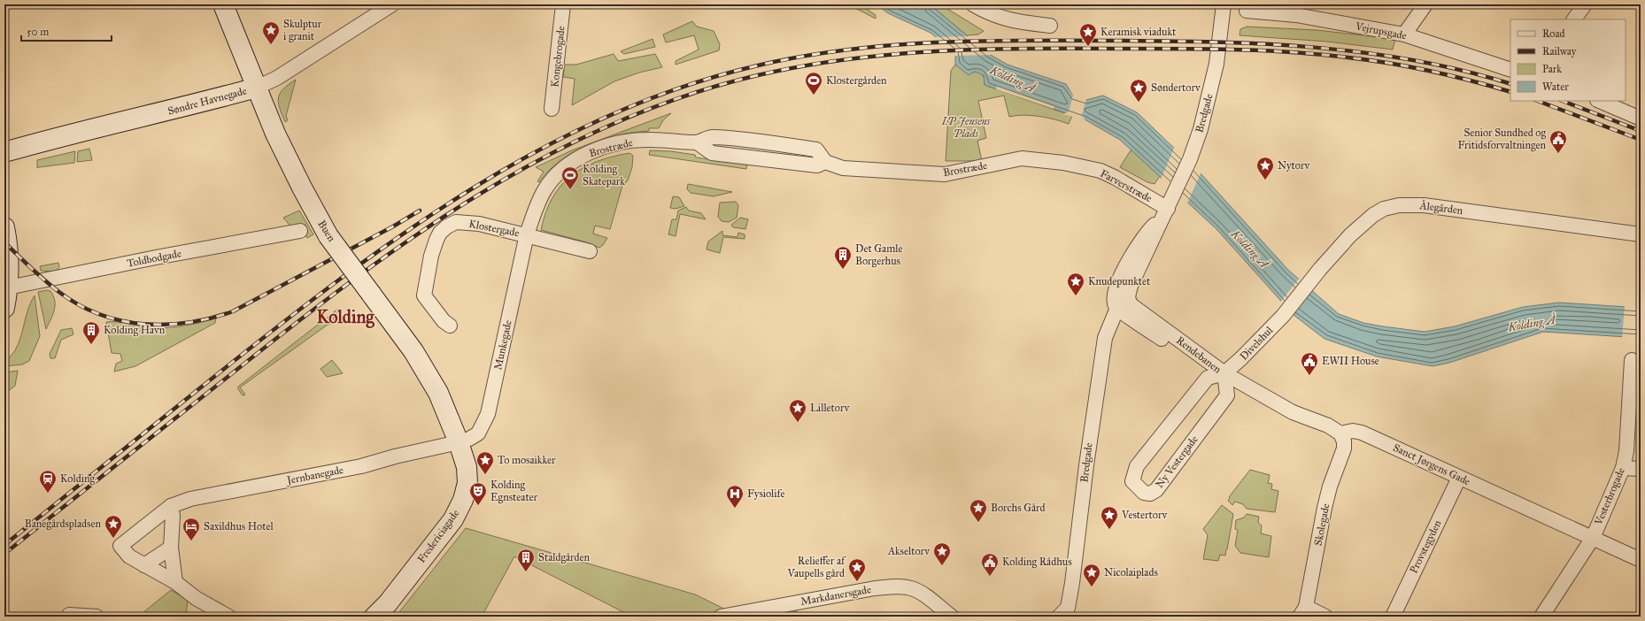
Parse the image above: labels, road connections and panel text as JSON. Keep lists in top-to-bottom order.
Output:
{
  "streets": {
    "main road": ["Søndre Havnegade", "Buen", "Fredericiagade"],
    "street": [
      "Vejrupsgade",
      "Kongebrogade",
      "Bredgade",
      "Brostræde",
      "Farverstræde",
      "Ålegården",
      "Klostergade",
      "Toldbodgade",
      "Divelshul",
      "Munkegade",
      "Rendebanen",
      "Ny Vestergade",
      "Sanct Jørgens Gade",
      "Jernbanegade",
      "Vesterbrogade",
      "Skolegade",
      "Provstegyden",
      "Markdanersgade"
    ]
  },
  "crossings": [
    ["Søndre Havnegade", "Buen"],
    ["Bredgade", "Farverstræde"],
    ["Bredgade", "Rendebanen"],
    ["Brostræde", "Farverstræde"],
    ["Brostræde", "Klostergade"],
    ["Brostræde", "Munkegade"],
    ["Ålegården", "Divelshul"],
    ["Klostergade", "Munkegade"],
    ["Buen", "Munkegade"],
    ["Buen", "Jernbanegade"],
    ["Buen", "Fredericiagade"],
    ["Divelshul", "Rendebanen"],
    ["Divelshul", "Ny Vestergade"],
    ["Munkegade", "Jernbanegade"],
    ["Munkegade", "Fredericiagade"],
    ["Rendebanen", "Ny Vestergade"],
    ["Sanct Jørgens Gade", "Vesterbrogade"],
    ["Sanct Jørgens Gade", "Skolegade"],
    ["Sanct Jørgens Gade", "Provstegyden"],
    ["Jernbanegade", "Fredericiagade"]
  ],
  "districts": ["Kolding"],
  "water": ["Kolding Å"],
  "parks": ["I.P Jensens Plads"],
  "places": {
    "place": [
      "Skulptur i granit",
      "Keramisk viadukt",
      "Søndertorv",
      "Nytorv",
      "Knudepunktet",
      "Lilletorv",
      "To mosaikker",
      "Borchs Gård",
      "Vestertorv",
      "Banegårdspladsen",
      "Akseltorv",
      "Relieffer af Vaupells gård",
      "Nicolaiplads"
    ],
    "sports": ["Klostergården", "Kolding Skatepark"],
    "public building": ["Senior Sundhed og Fritidsforvaltningen", "EWII House", "Kolding Rådhus"],
    "building": ["Det Gamle Borgerhus", "Kolding Havn", "Staldgården"],
    "station": ["Kolding"],
    "theatre": ["Kolding Egnsteater"],
    "hospital": ["Fysiolife"],
    "hotel": ["Saxildhus Hotel"]
  },
  "legend": [
    "Road",
    "Railway",
    "Park",
    "Water"
  ],
  "scale_bar": "50 m"
}
